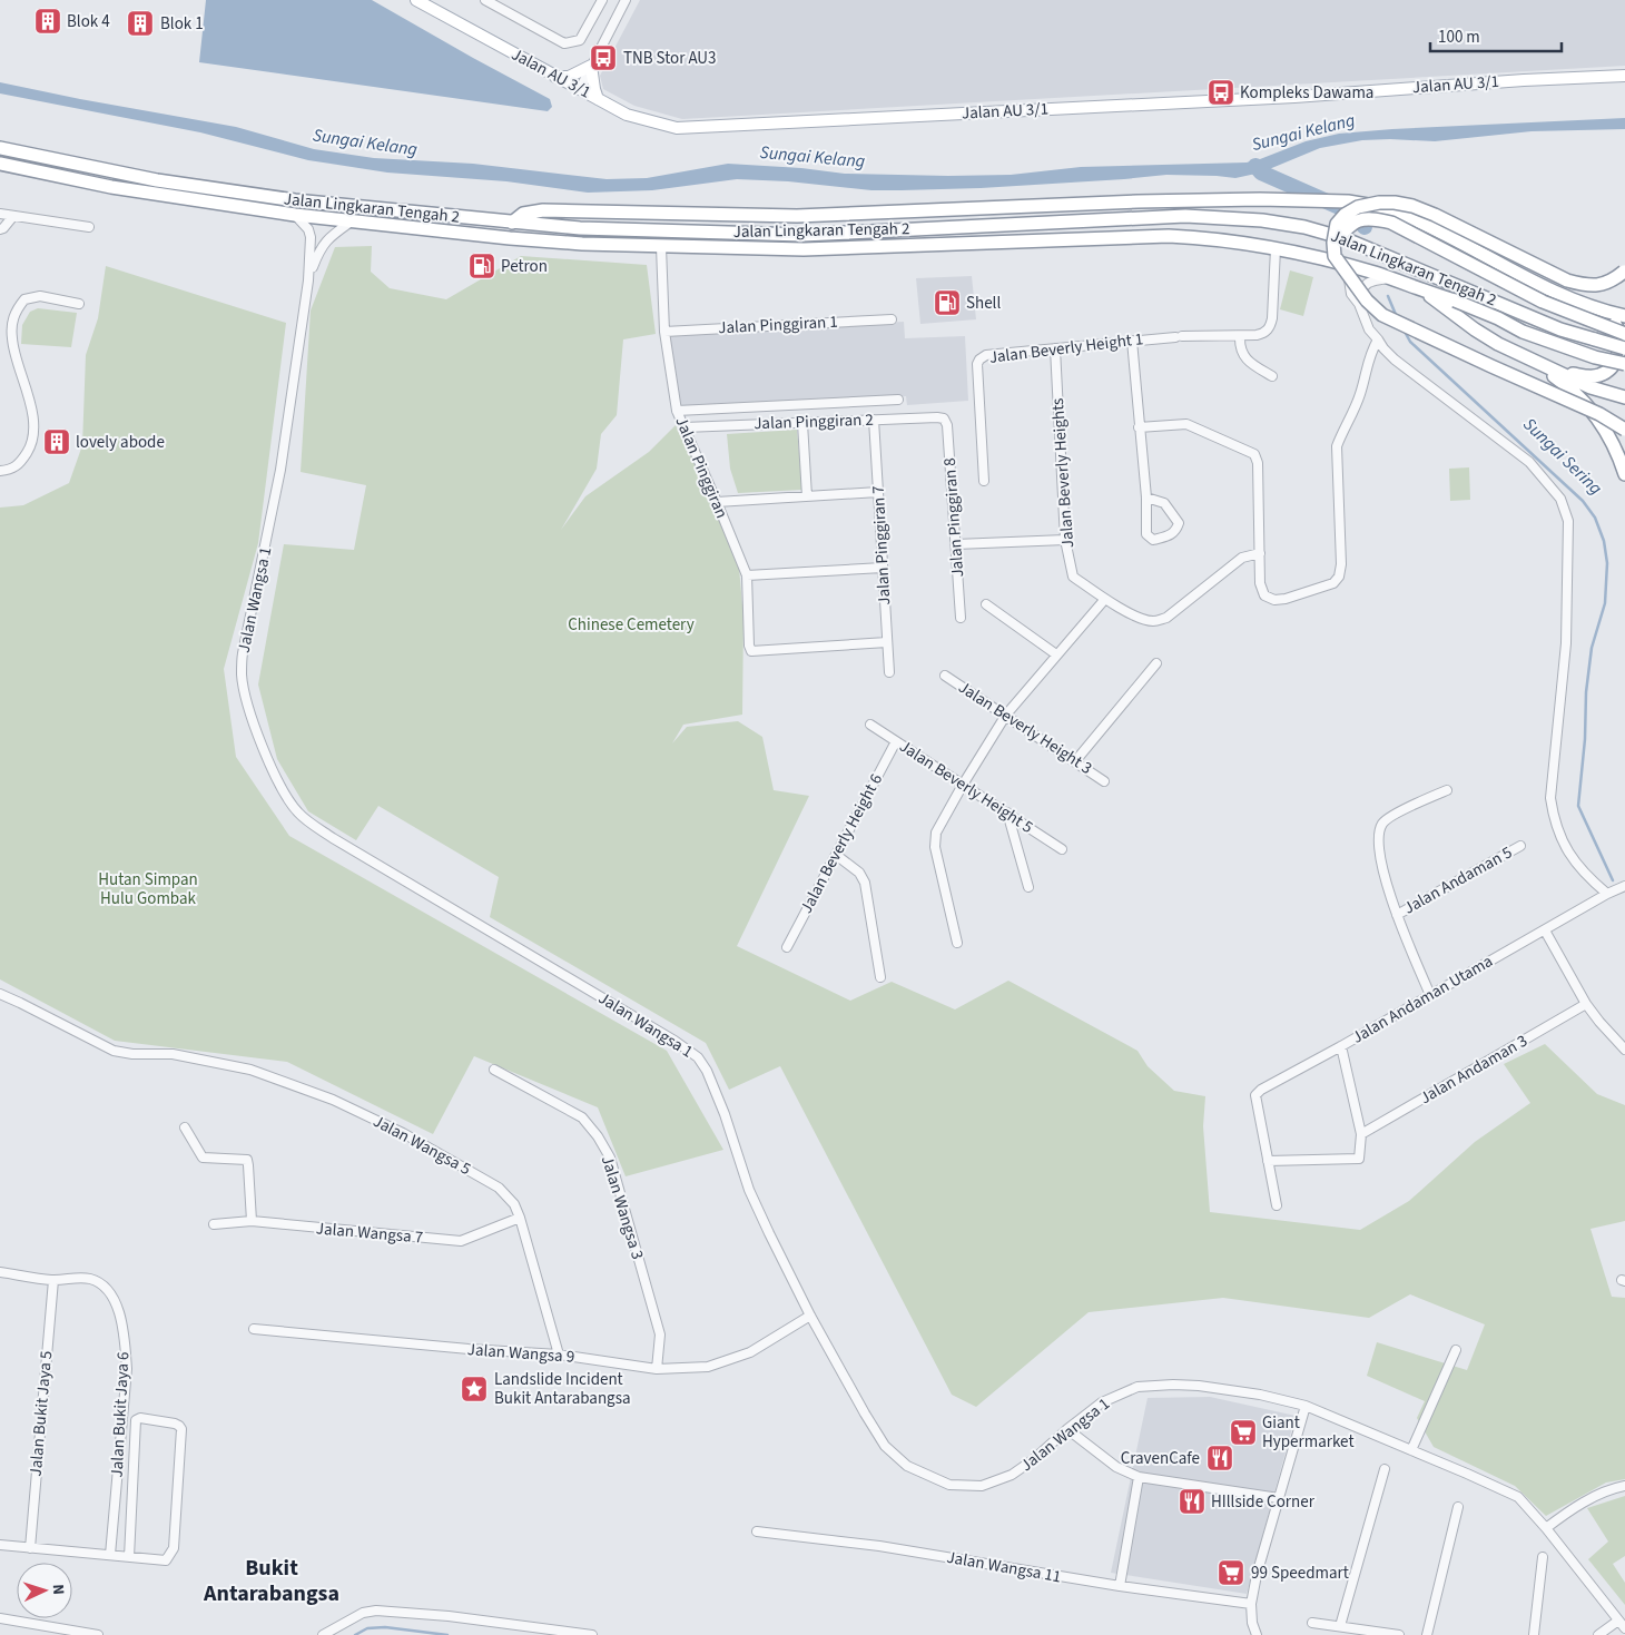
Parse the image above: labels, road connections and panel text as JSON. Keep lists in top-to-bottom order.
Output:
{
  "streets": {
    "highway": ["Jalan Lingkaran Tengah 2"],
    "main road": ["Jalan AU 3/1"],
    "street": [
      "Jalan Pinggiran 1",
      "Jalan Beverly Height 1",
      "Jalan Pinggiran 2",
      "Jalan Pinggiran",
      "Jalan Beverly Heights",
      "Jalan Pinggiran 8",
      "Jalan Pinggiran 7",
      "Jalan Wangsa 1",
      "Jalan Beverly Height 3",
      "Jalan Beverly Height 5",
      "Jalan Beverly Height 6",
      "Jalan Andaman 5",
      "Jalan Andaman Utama",
      "Jalan Andaman 3",
      "Jalan Wangsa 5",
      "Jalan Wangsa 3",
      "Jalan Wangsa 7",
      "Jalan Wangsa 9",
      "Jalan Bukit Jaya 5",
      "Jalan Bukit Jaya 6",
      "Jalan Wangsa 11"
    ]
  },
  "crossings": [
    ["Jalan Lingkaran Tengah 2", "Jalan Beverly Height 1"],
    ["Jalan Lingkaran Tengah 2", "Jalan Pinggiran"],
    ["Jalan Lingkaran Tengah 2", "Jalan Wangsa 1"],
    ["Jalan Pinggiran 1", "Jalan Pinggiran"],
    ["Jalan Beverly Height 1", "Jalan Beverly Heights"],
    ["Jalan Pinggiran 2", "Jalan Pinggiran"],
    ["Jalan Pinggiran 2", "Jalan Pinggiran 8"],
    ["Jalan Pinggiran 2", "Jalan Pinggiran 7"],
    ["Jalan Pinggiran", "Jalan Pinggiran 7"],
    ["Jalan Wangsa 1", "Jalan Wangsa 9"],
    ["Jalan Beverly Height 5", "Jalan Beverly Height 6"],
    ["Jalan Andaman Utama", "Jalan Andaman 3"],
    ["Jalan Wangsa 5", "Jalan Wangsa 7"],
    ["Jalan Wangsa 5", "Jalan Wangsa 9"],
    ["Jalan Wangsa 3", "Jalan Wangsa 9"],
    ["Jalan Bukit Jaya 5", "Jalan Bukit Jaya 6"]
  ],
  "districts": ["Bukit Antarabangsa"],
  "water": ["Sungai Kelang", "Sungai Sering"],
  "parks": ["Chinese Cemetery", "Hutan Simpan Hulu Gombak"],
  "places": {
    "building": ["Blok 4", "Blok 1", "lovely abode"],
    "bus stop": ["TNB Stor AU3", "Kompleks Dawama"],
    "fuel station": ["Petron", "Shell"],
    "place": ["Landslide Incident Bukit Antarabangsa"],
    "supermarket": ["Giant Hypermarket", "99 Speedmart"],
    "restaurant": ["CravenCafe", "HIllside Corner"]
  },
  "scale_bar": "100 m",
  "north": "right"
}
